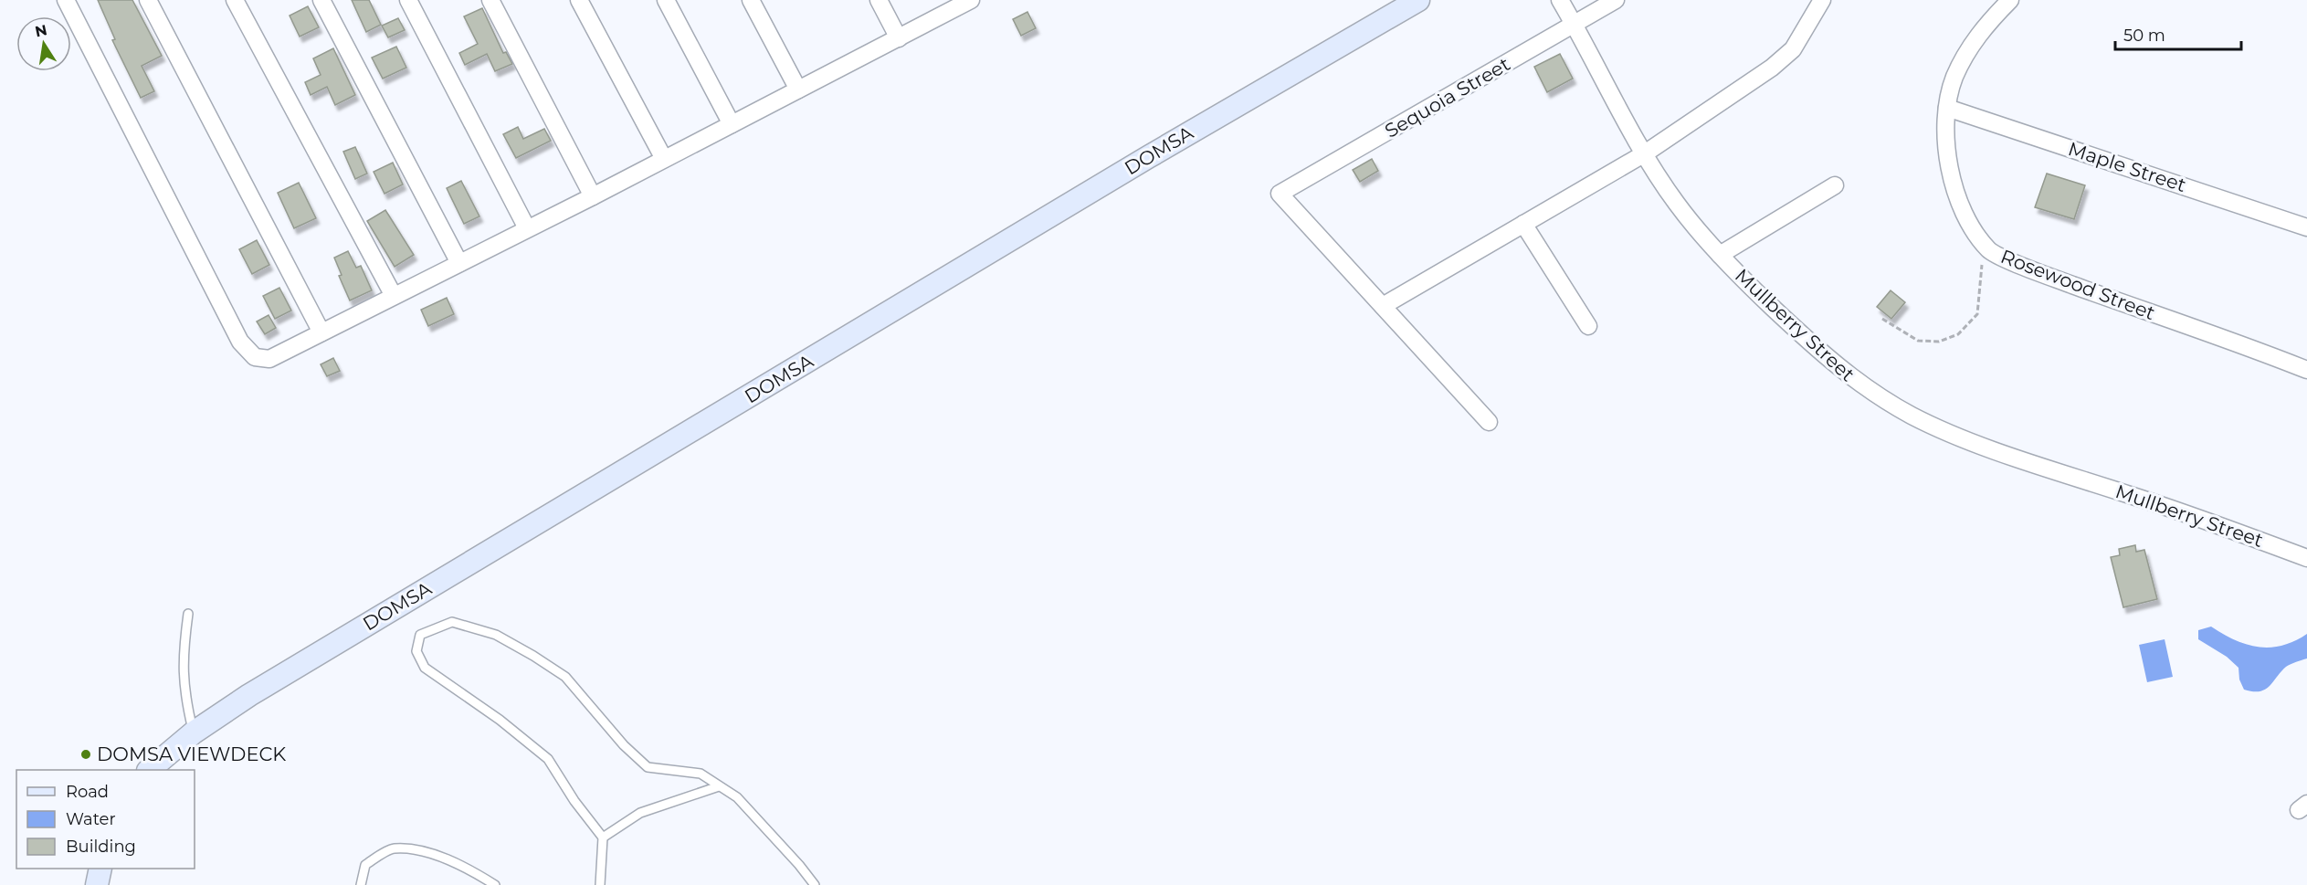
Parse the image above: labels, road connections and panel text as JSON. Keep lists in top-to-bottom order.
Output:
{
  "streets": {
    "main road": ["DOMSA"],
    "street": [
      "Sequoia Street",
      "Maple Street",
      "Rosewood Street",
      "Mullberry Street"
    ]
  },
  "crossings": [
    ["Sequoia Street", "Mullberry Street"],
    ["Maple Street", "Rosewood Street"]
  ],
  "places": ["DOMSA VIEWDECK"],
  "legend": ["Road", "Water", "Building"],
  "scale_bar": "50 m",
  "north": "top"
}
